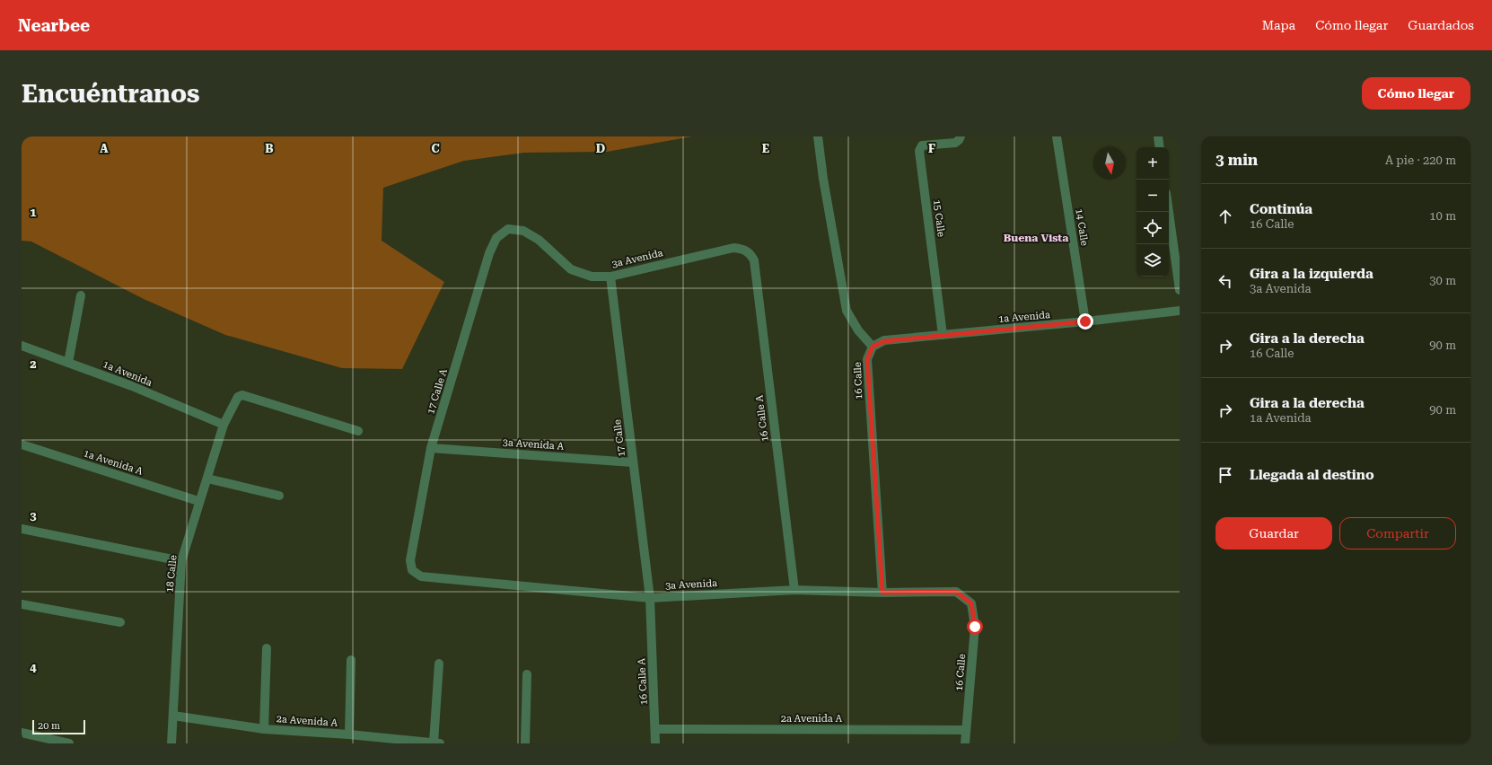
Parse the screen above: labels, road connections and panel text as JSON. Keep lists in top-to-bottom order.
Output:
{
  "streets": {
    "street": [
      "15 Calle",
      "14 Calle",
      "3a Avenida",
      "1a Avenida",
      "16 Calle",
      "17 Calle A",
      "16 Calle A",
      "17 Calle",
      "3a Avenida A",
      "1a Avenida A",
      "18 Calle",
      "2a Avenida A"
    ]
  },
  "crossings": [
    ["15 Calle", "1a Avenida"],
    ["14 Calle", "1a Avenida"],
    ["3a Avenida", "16 Calle"],
    ["3a Avenida", "17 Calle A"],
    ["3a Avenida", "16 Calle A"],
    ["3a Avenida", "17 Calle"],
    ["1a Avenida", "16 Calle"],
    ["1a Avenida", "18 Calle"],
    ["16 Calle", "2a Avenida A"],
    ["17 Calle A", "3a Avenida A"],
    ["16 Calle A", "17 Calle"],
    ["16 Calle A", "2a Avenida A"],
    ["17 Calle", "3a Avenida A"],
    ["1a Avenida A", "18 Calle"],
    ["18 Calle", "2a Avenida A"]
  ],
  "districts": ["Buena Vista"],
  "scale_bar": "20 m",
  "north": "bottom",
  "page": {
    "header": "Nearbee",
    "nav": ["Mapa", "Cómo llegar", "Guardados"],
    "buttons": [
      "Cómo llegar",
      ["Guardar", "Compartir"]
    ],
    "title": "Encuéntranos",
    "heading": ["3 min", "A pie · 220 m"],
    "map_buttons": ["+", "−"],
    "list": [
      ["Continúa", "16 Calle", "10 m"],
      ["Gira a la izquierda", "3a Avenida", "30 m"],
      ["Gira a la derecha", "16 Calle", "90 m"],
      ["Gira a la derecha", "1a Avenida", "90 m"],
      "Llegada al destino"
    ],
    "scale": "20 m"
  },
  "grid": {
    "columns": [
      "A",
      "B",
      "C",
      "D",
      "E",
      "F"
    ],
    "rows": [
      "1",
      "2",
      "3",
      "4"
    ]
  }
}
